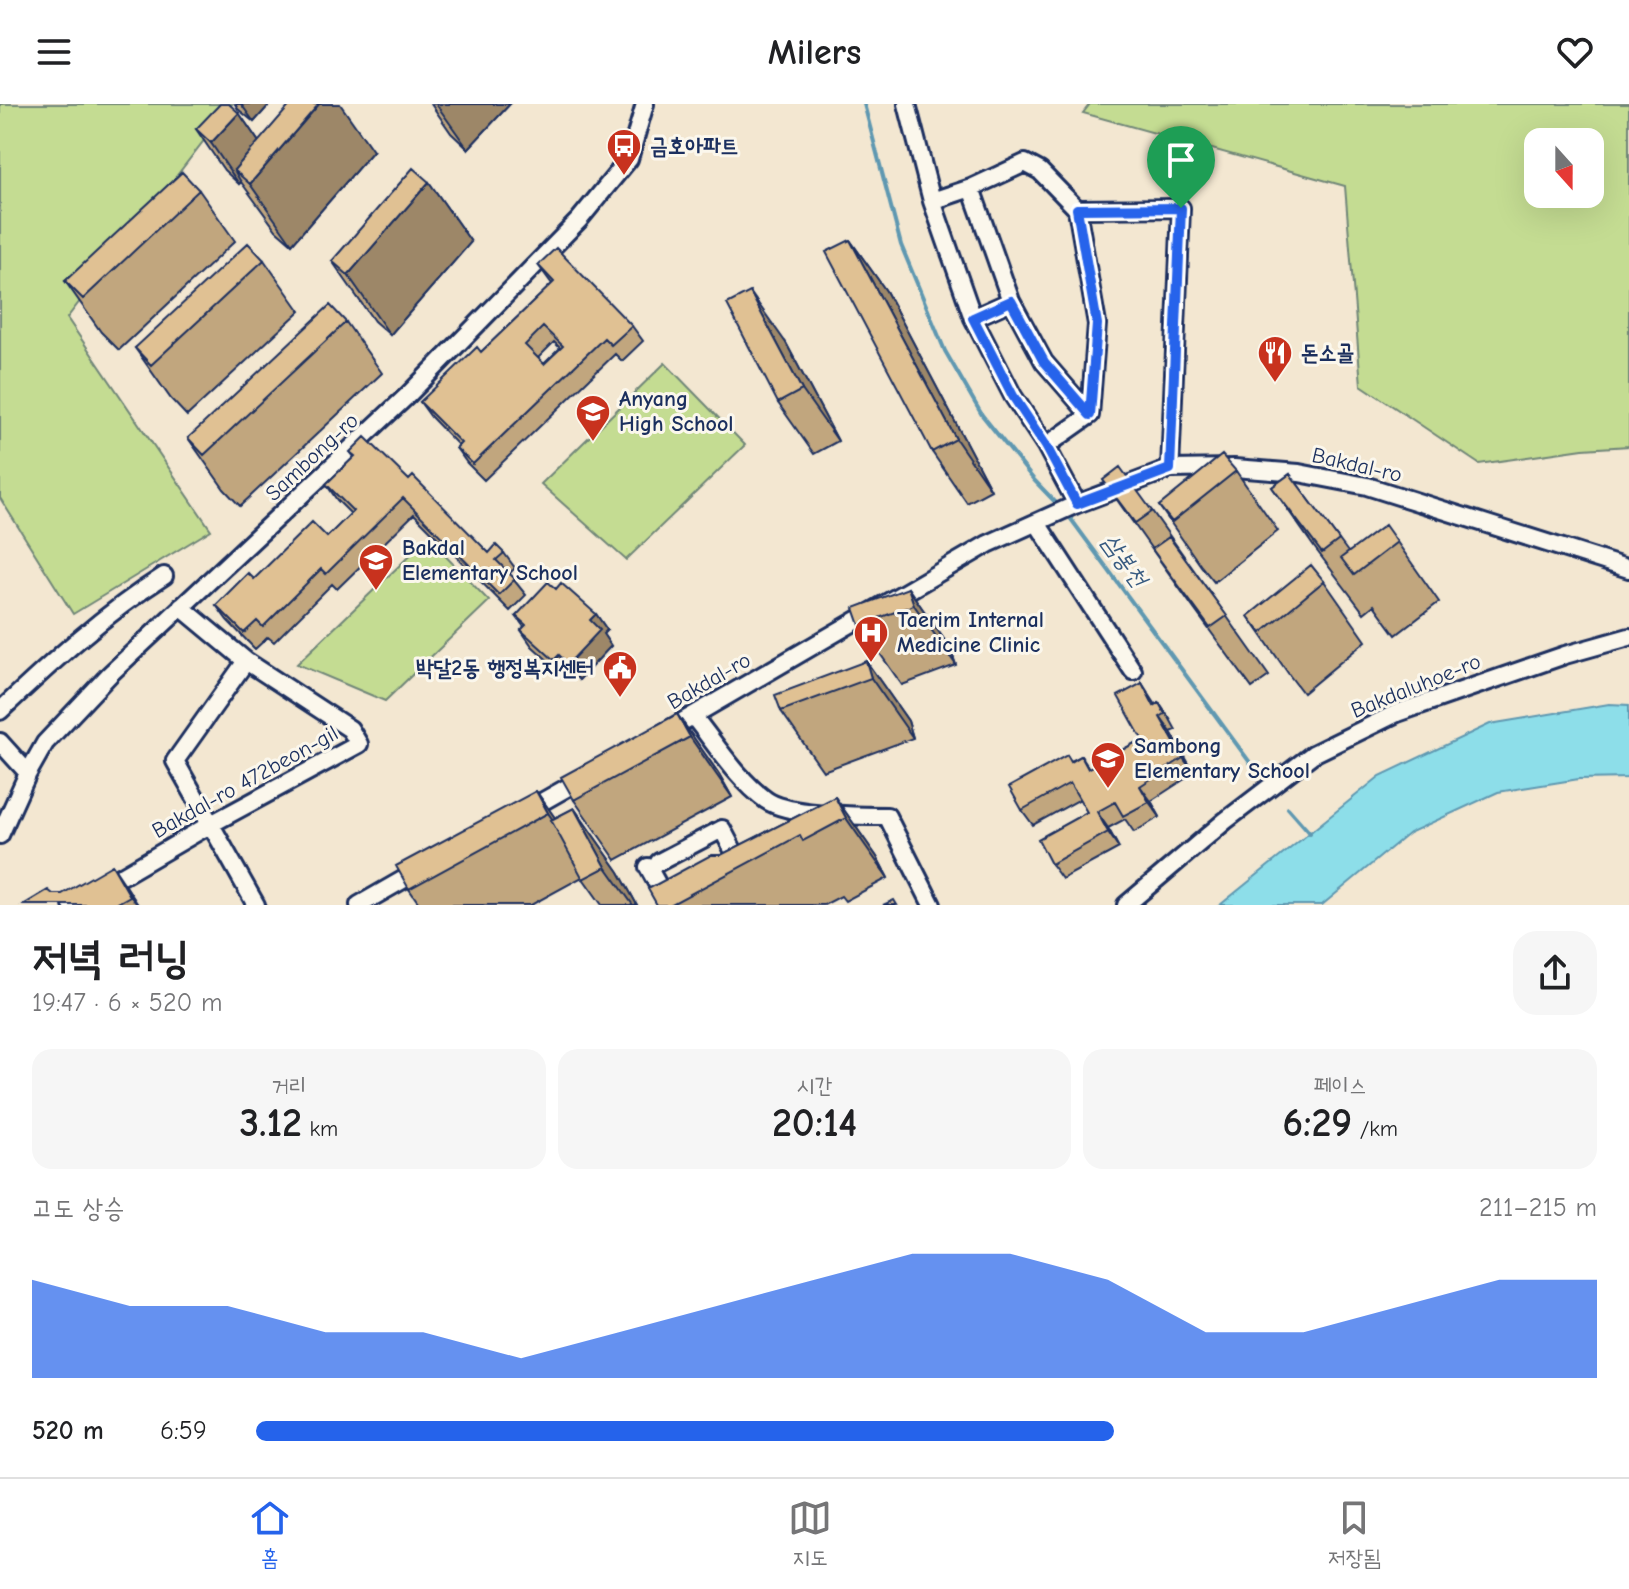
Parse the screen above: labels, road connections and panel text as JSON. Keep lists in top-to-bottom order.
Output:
{
  "streets": {
    "street": [
      "Sambong-ro",
      "Bakdal-ro",
      "Bakdaluhoe-ro",
      "Bakdal-ro 472beon-gil"
    ]
  },
  "water": ["삼봉천"],
  "places": {
    "bus stop": ["금호아파트"],
    "restaurant": ["돈소골"],
    "school or university": ["Anyang High School", "Bakdal Elementary School", "Sambong Elementary School"],
    "hospital": ["Taerim Internal Medicine Clinic"],
    "public building": ["박달2동 행정복지센터"]
  },
  "north": "bottom",
  "page": {
    "header": "Milers",
    "heading": ["저녁 러닝", "19:47 · 6 × 520 m"],
    "stats": [
      ["거리", "3.12 km"],
      ["시간", "20:14"],
      ["페이스", "6:29 /km"]
    ],
    "chart": ["고도 상승", "211–215 m"],
    "list": [
      {
        "name": "520 m",
        "note": "6:59"
      }
    ],
    "tabs": ["홈", "지도", "저장됨"]
  }
}
